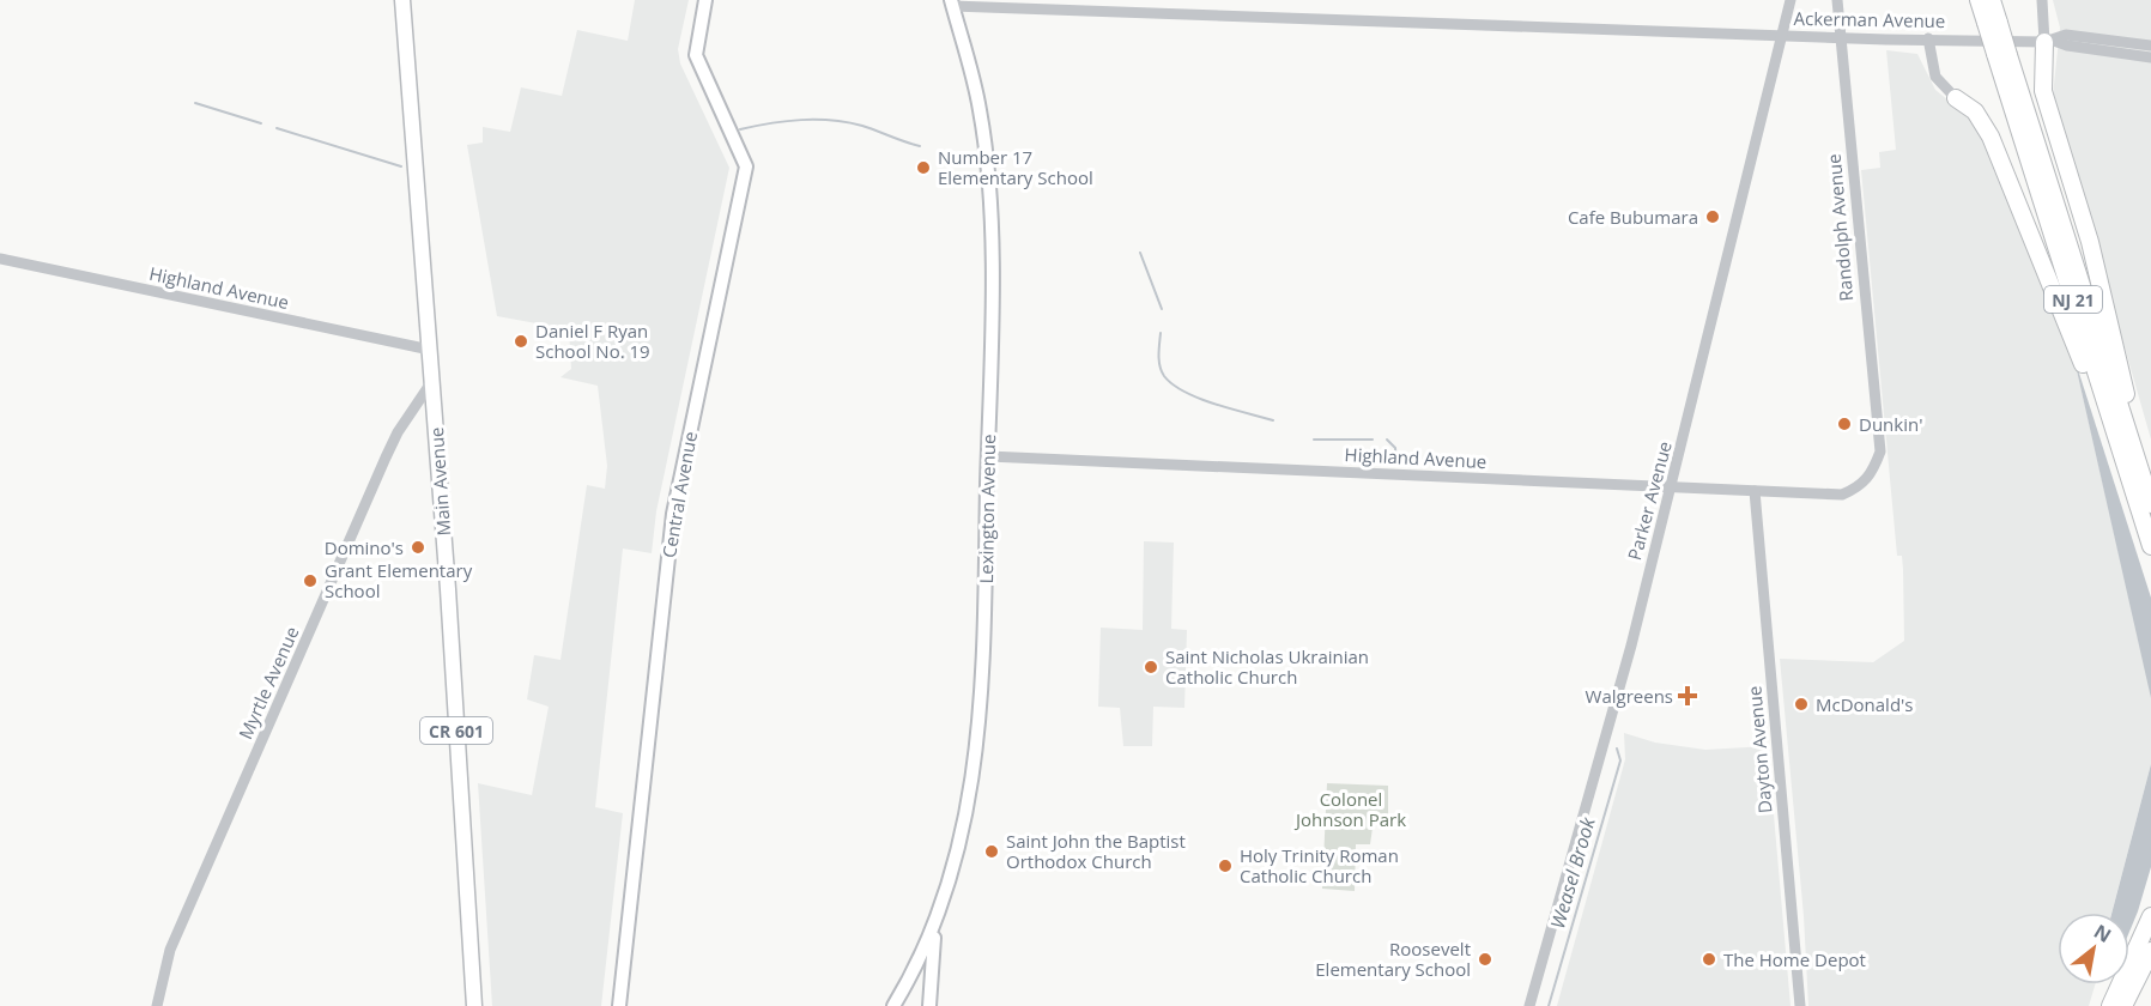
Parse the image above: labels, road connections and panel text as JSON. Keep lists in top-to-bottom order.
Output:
{
  "streets": {
    "highway": ["NJ 21"],
    "main road": [
      "Main Avenue",
      "Central Avenue",
      "Lexington Avenue",
      "CR 601"
    ],
    "street": [
      "Ackerman Avenue",
      "Randolph Avenue",
      "Highland Avenue",
      "Parker Avenue",
      "Myrtle Avenue",
      "Dayton Avenue"
    ]
  },
  "crossings": [
    ["Ackerman Avenue", "Randolph Avenue"],
    ["Ackerman Avenue", "Parker Avenue"],
    ["Ackerman Avenue", "Lexington Avenue"],
    ["Randolph Avenue", "Highland Avenue"],
    ["Highland Avenue", "Main Avenue"],
    ["Highland Avenue", "Parker Avenue"],
    ["Highland Avenue", "Lexington Avenue"],
    ["Highland Avenue", "Dayton Avenue"],
    ["Main Avenue", "Myrtle Avenue"]
  ],
  "water": ["Weasel Brook"],
  "parks": ["Colonel Johnson Park"],
  "places": {
    "other": [
      "Number 17 Elementary School",
      "Cafe Bubumara",
      "Daniel F Ryan School No. 19",
      "Dunkin'",
      "Domino's",
      "Grant Elementary School",
      "Saint Nicholas Ukrainian Catholic Church",
      "McDonald's",
      "Saint John the Baptist Orthodox Church",
      "Holy Trinity Roman Catholic Church",
      "Roosevelt Elementary School",
      "The Home Depot"
    ],
    "health": ["Walgreens"]
  },
  "north": "top right"
}
